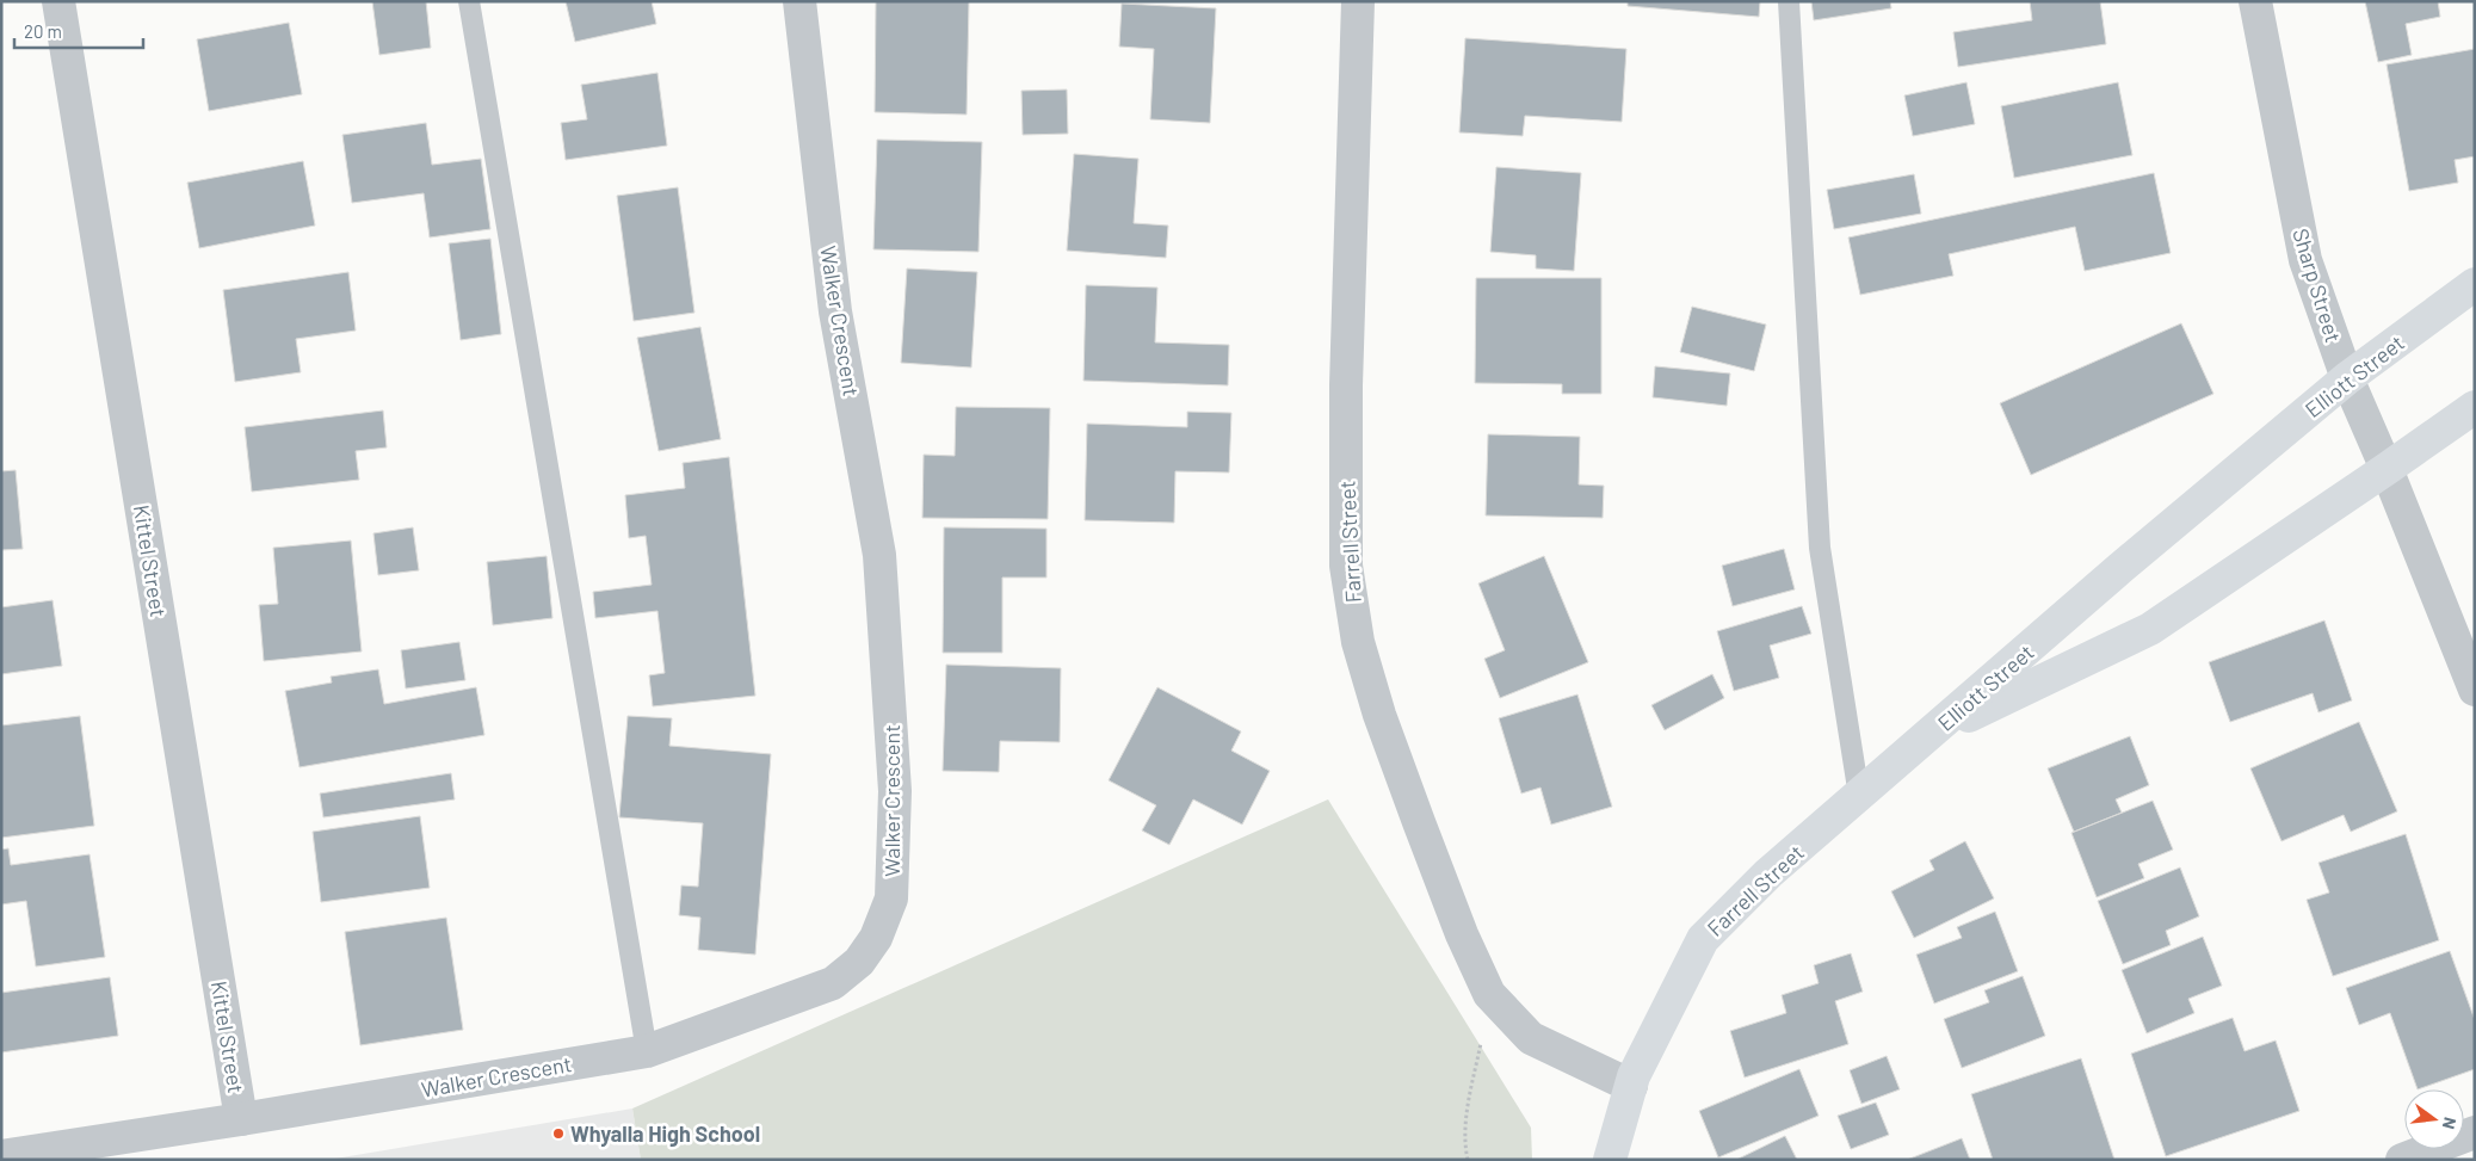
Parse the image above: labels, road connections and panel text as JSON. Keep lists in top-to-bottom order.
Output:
{
  "streets": {
    "main road": ["Elliott Street", "Farrell Street"],
    "street": ["Sharp Street", "Walker Crescent", "Kittel Street"]
  },
  "crossings": [
    ["Sharp Street", "Elliott Street"],
    ["Walker Crescent", "Kittel Street"],
    ["Elliott Street", "Farrell Street"]
  ],
  "places": ["Whyalla High School"],
  "scale_bar": "20 m",
  "north": "right"
}
